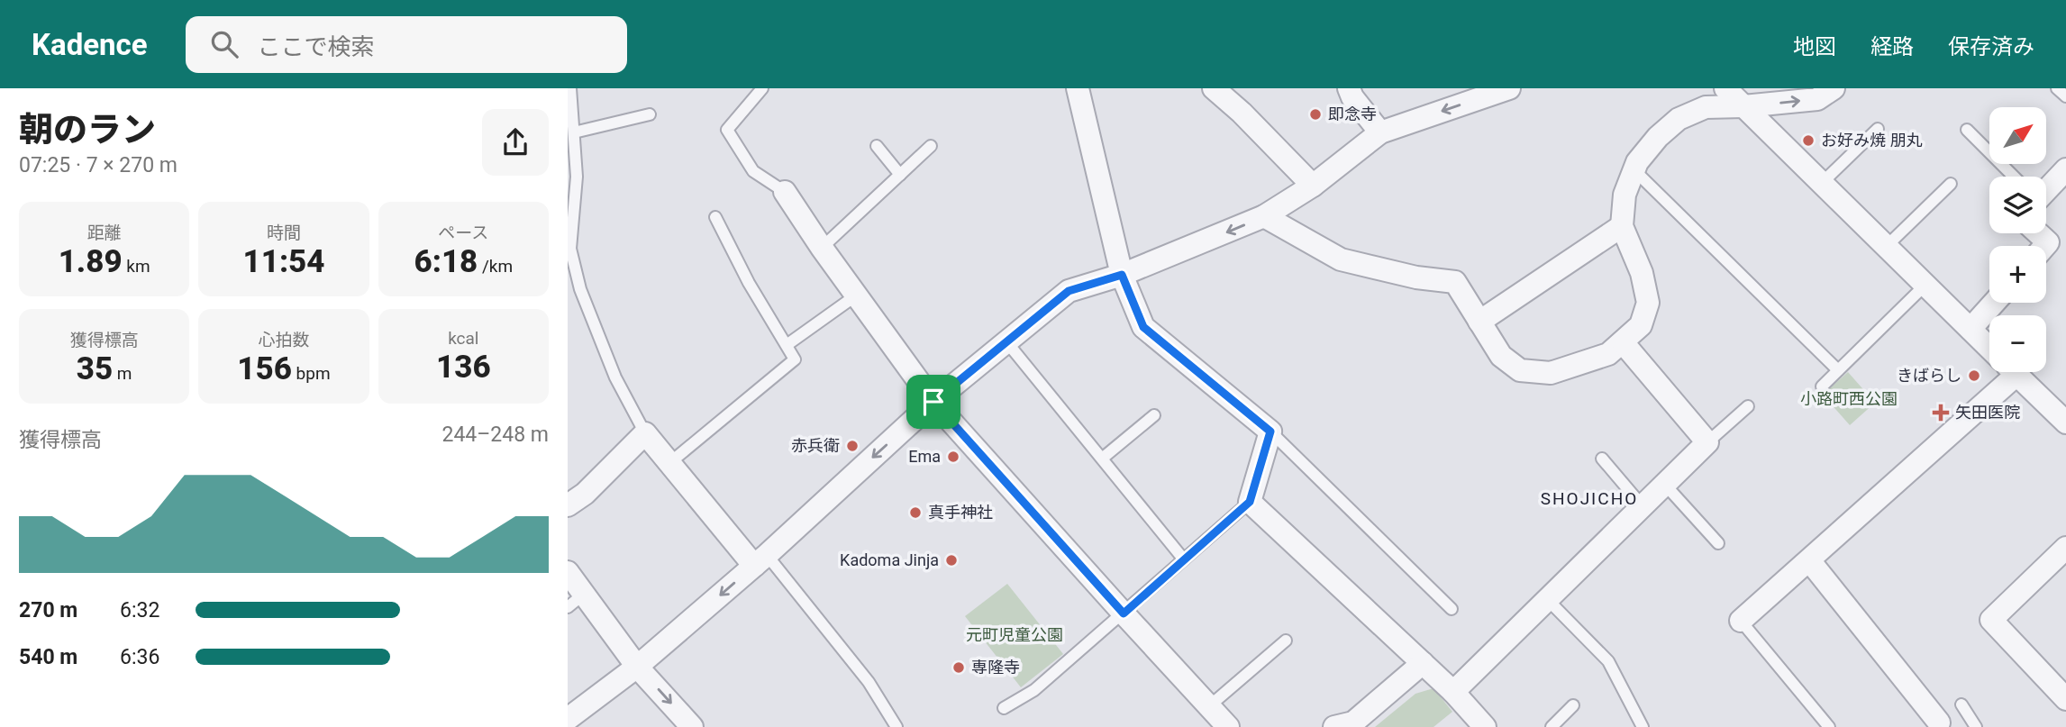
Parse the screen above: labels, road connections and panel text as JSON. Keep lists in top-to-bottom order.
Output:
{
  "districts": ["SHOJICHO"],
  "parks": ["小路町西公園", "元町児童公園"],
  "places": {
    "other": [
      "即念寺",
      "お好み焼 朋丸",
      "きばらし",
      "赤兵衛",
      "Ema",
      "真手神社",
      "Kadoma Jinja",
      "専隆寺"
    ],
    "health": ["矢田医院"]
  },
  "north": "top right",
  "page": {
    "header": "Kadence",
    "search": "ここで検索",
    "nav": ["地図", "経路", "保存済み"],
    "heading": ["朝のラン", "07:25 · 7 × 270 m"],
    "map_buttons": ["+", "−"],
    "stats": [
      ["距離", "1.89 km"],
      ["時間", "11:54"],
      ["ペース", "6:18 /km"],
      ["獲得標高", "35 m"],
      ["心拍数", "156 bpm"],
      ["kcal", "136"]
    ],
    "chart": ["獲得標高", "244–248 m"],
    "list": [
      {
        "name": "270 m",
        "note": "6:32"
      },
      {
        "name": "540 m",
        "note": "6:36"
      }
    ]
  }
}
